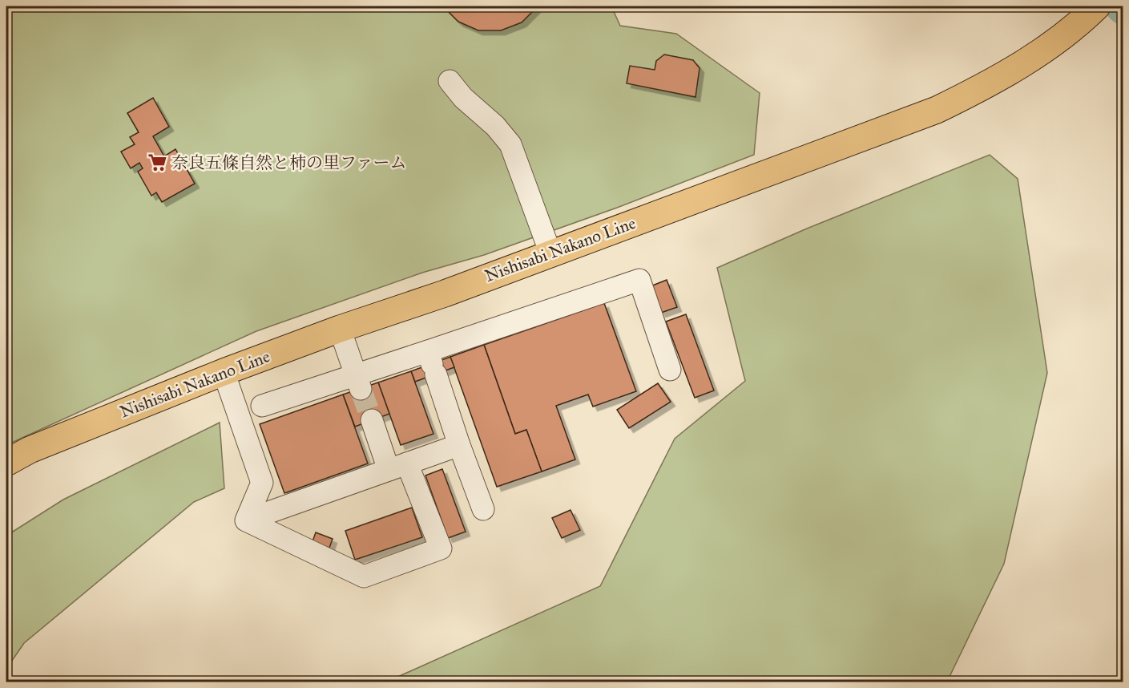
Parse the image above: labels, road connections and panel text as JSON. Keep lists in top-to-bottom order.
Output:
{
  "streets": {
    "main road": ["Nishisabi Nakano Line"]
  },
  "places": {
    "supermarket": ["奈良五條自然と柿の里ファーム"]
  }
}
